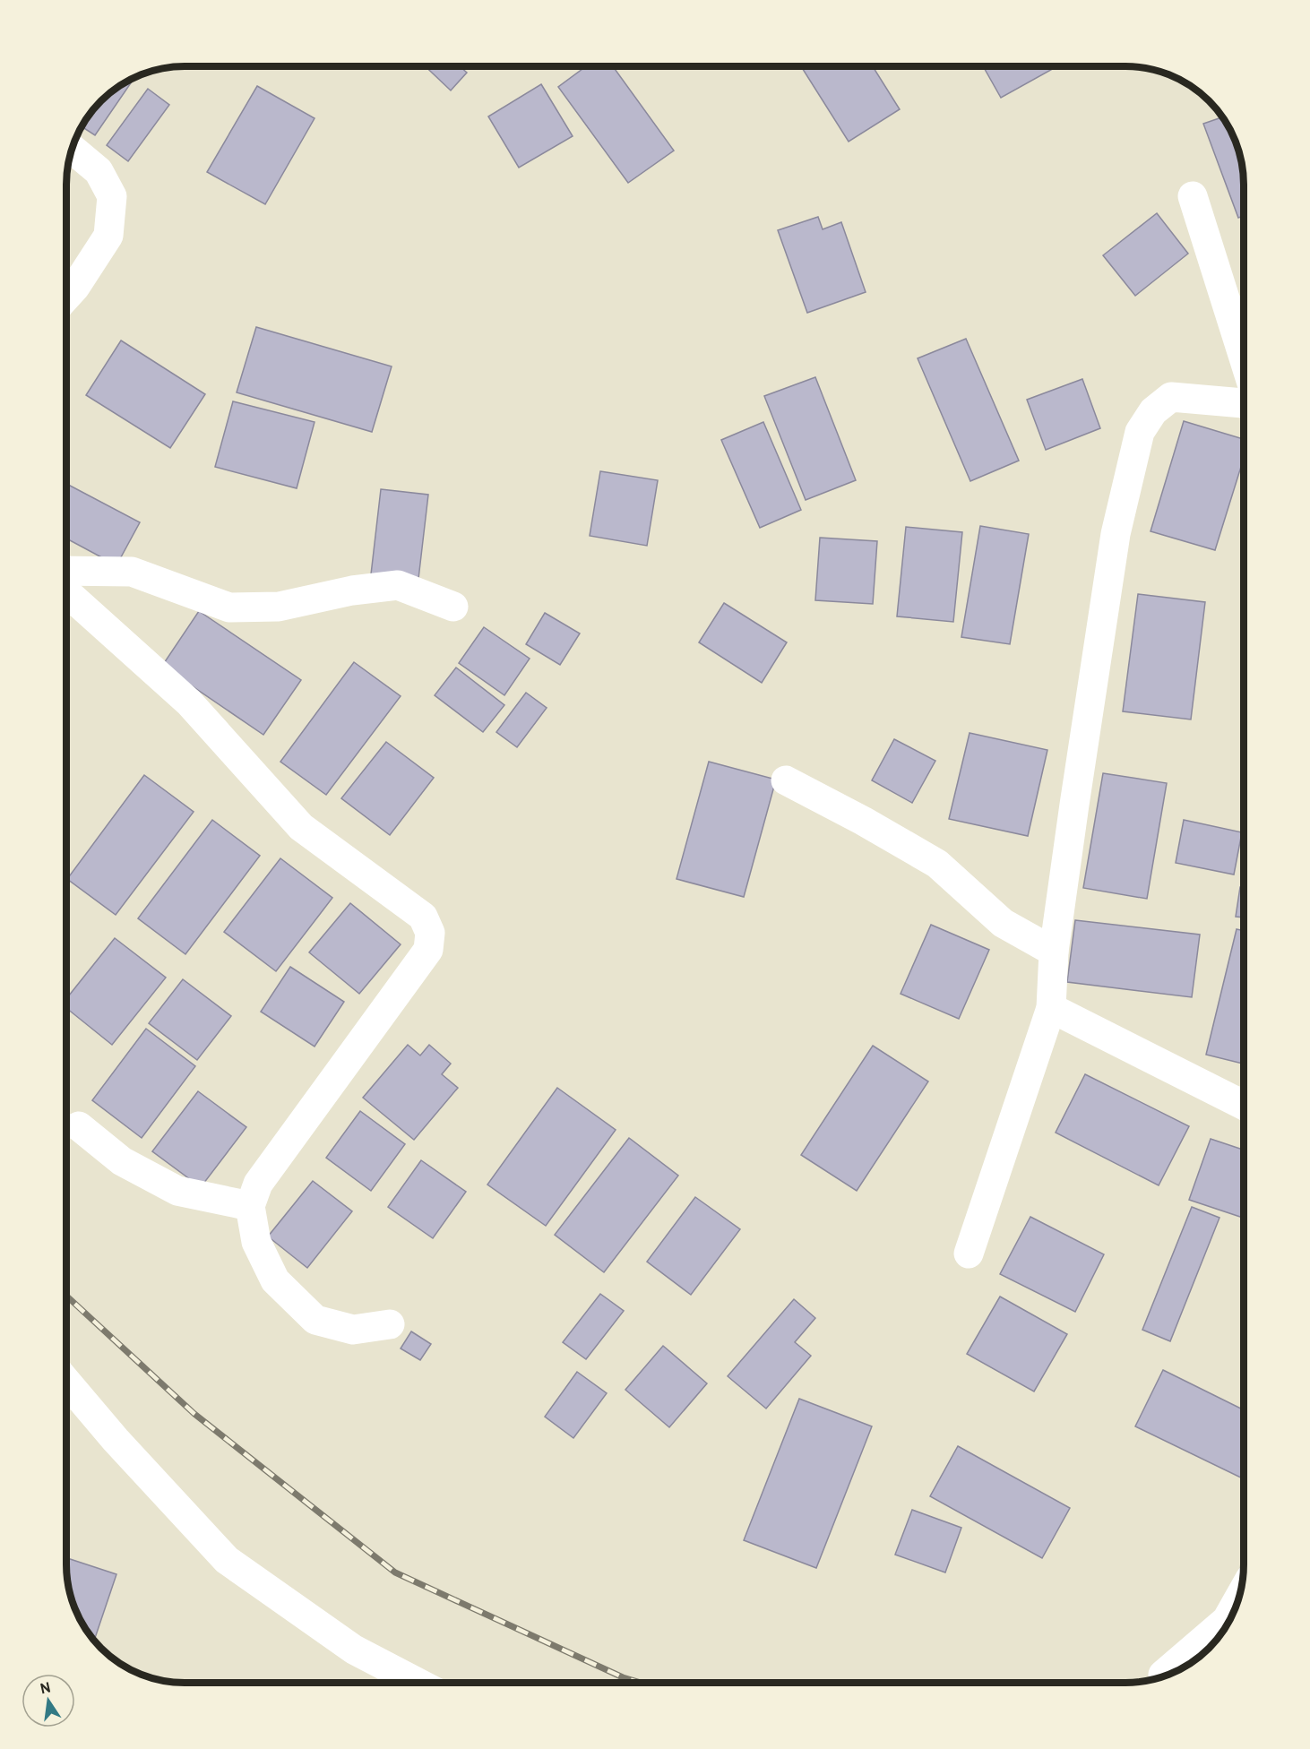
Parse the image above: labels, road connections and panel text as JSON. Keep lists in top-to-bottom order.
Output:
{
  "north": "top"
}
